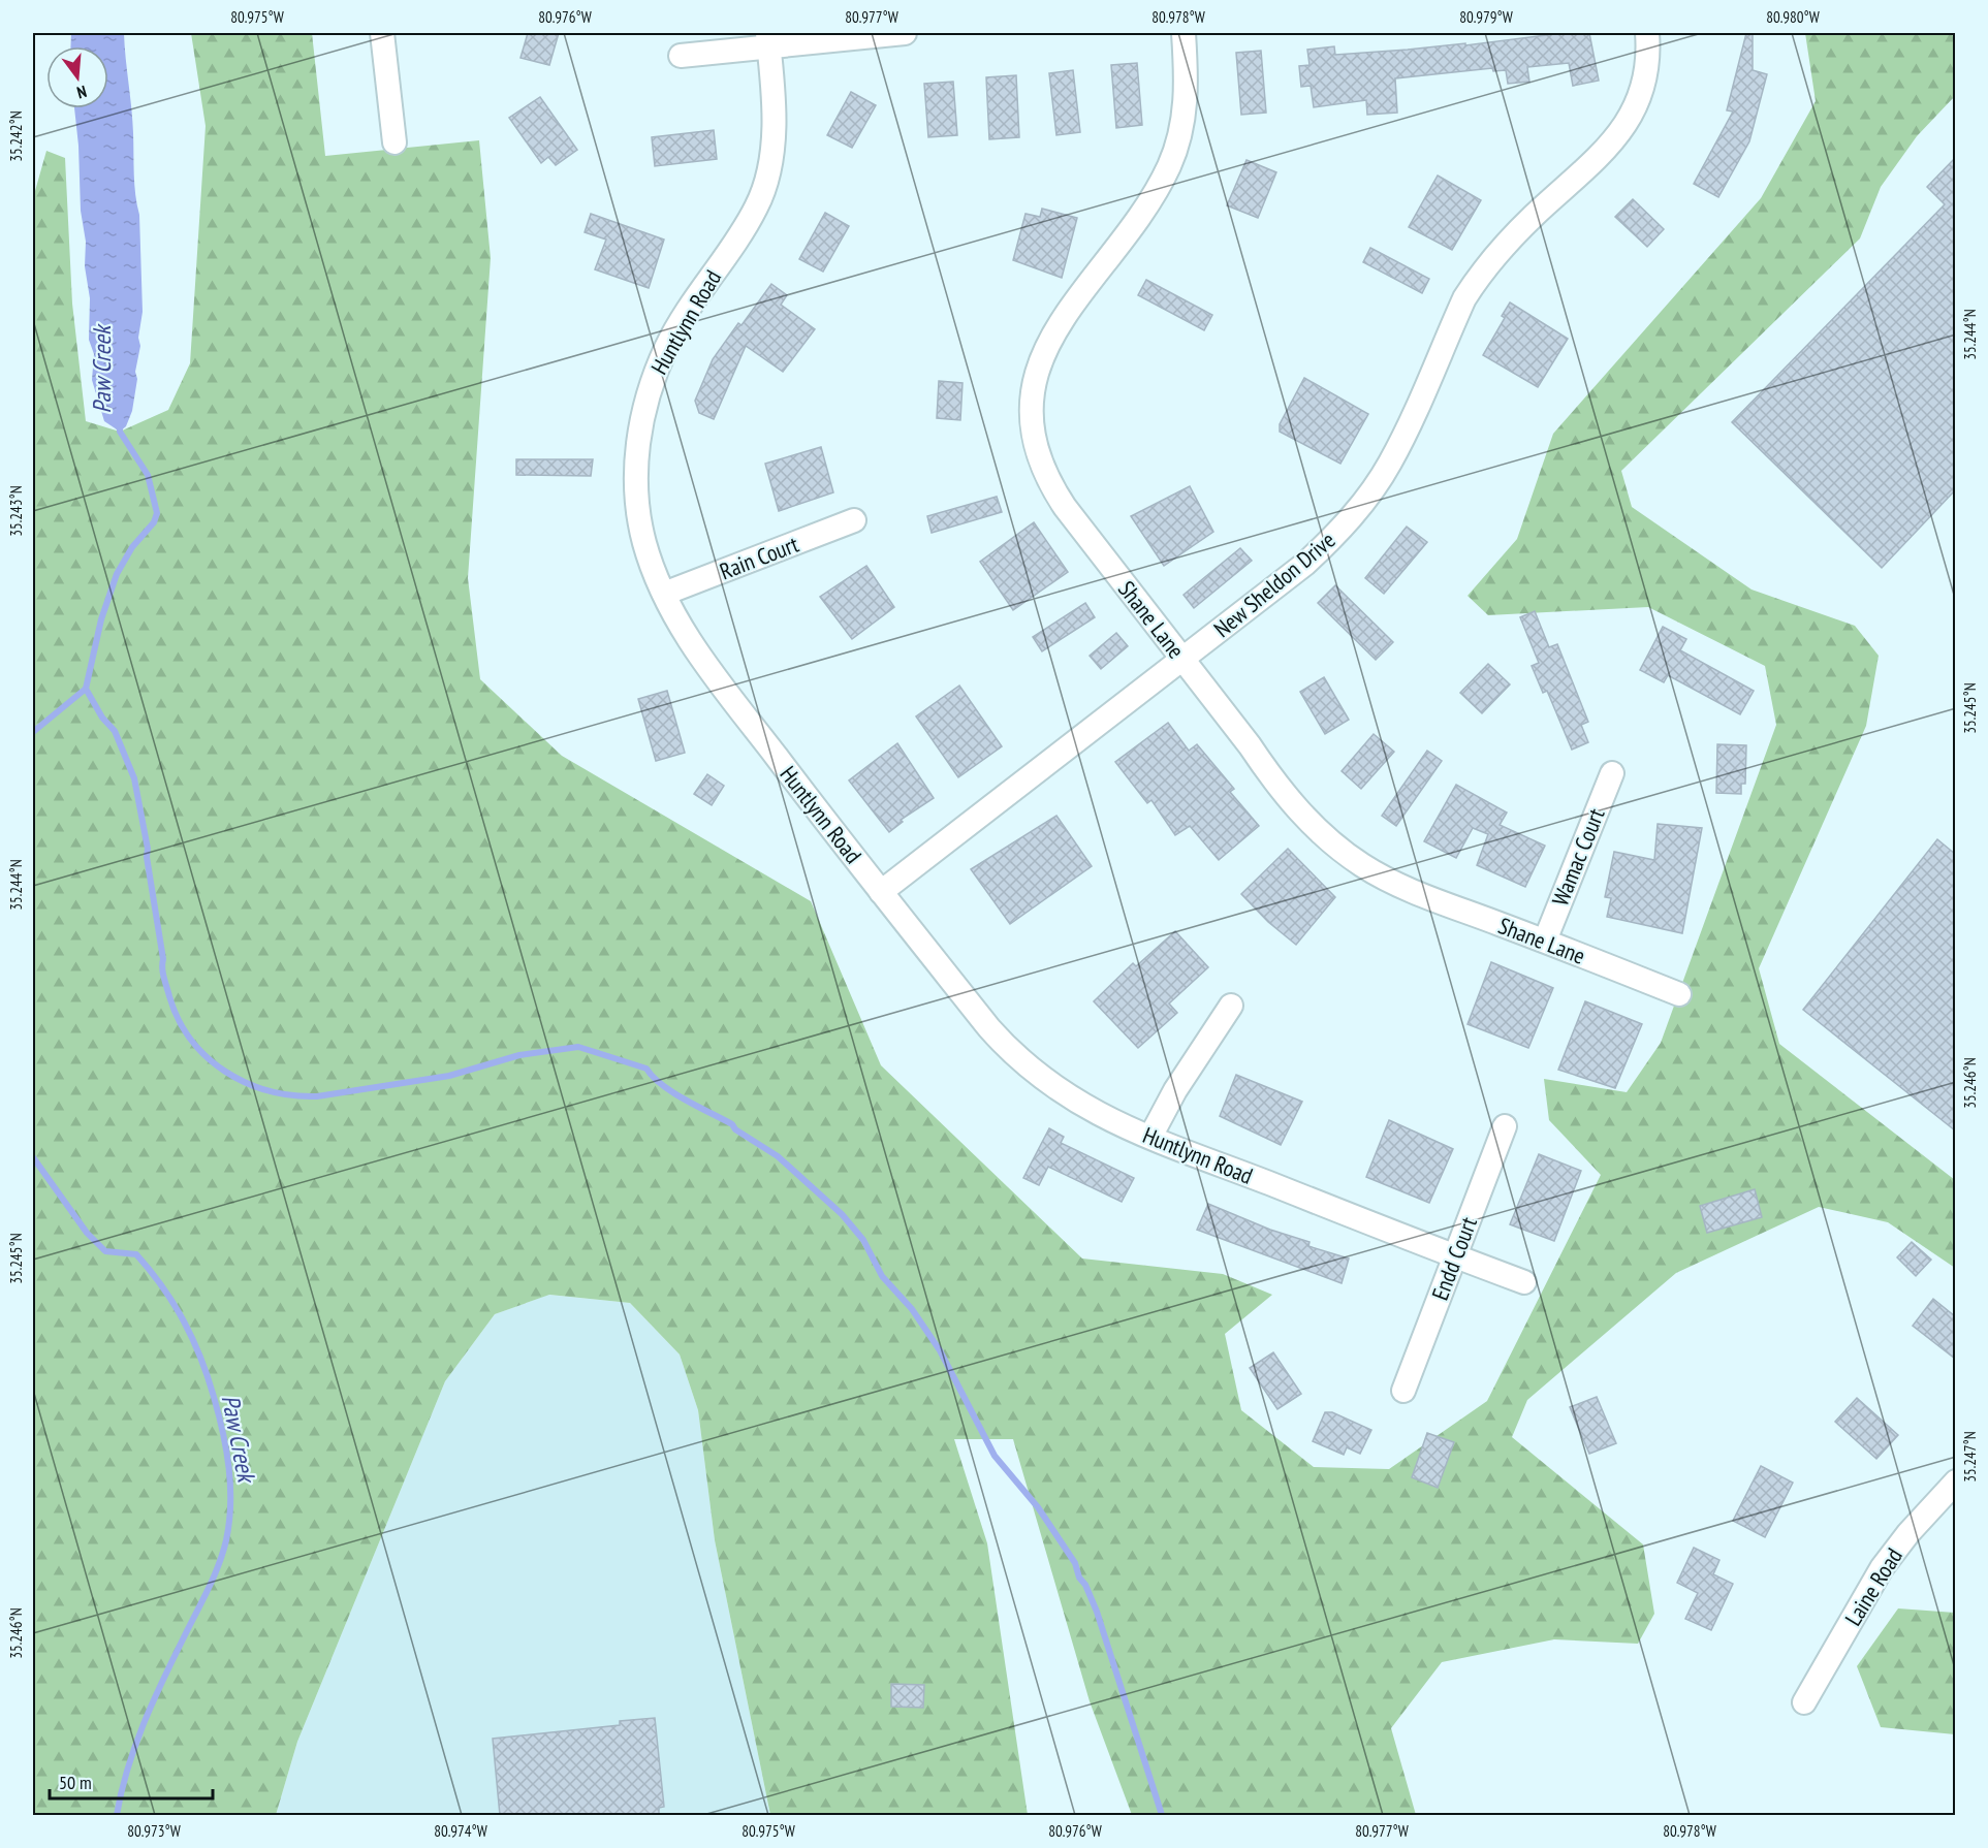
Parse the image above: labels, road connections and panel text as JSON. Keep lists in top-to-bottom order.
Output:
{
  "streets": {
    "street": [
      "Huntlynn Road",
      "Rain Court",
      "New Sheldon Drive",
      "Shane Lane",
      "Wamac Court",
      "Endd Court",
      "Laine Road"
    ]
  },
  "crossings": [
    ["Huntlynn Road", "Rain Court"],
    ["Huntlynn Road", "New Sheldon Drive"],
    ["Huntlynn Road", "Endd Court"],
    ["New Sheldon Drive", "Shane Lane"],
    ["Shane Lane", "Wamac Court"]
  ],
  "water": ["Paw Creek"],
  "scale_bar": "50 m",
  "north": "bottom",
  "coordinates": [
    "80.975°W",
    "80.976°W",
    "80.977°W",
    "80.978°W",
    "80.979°W",
    "80.980°W",
    "35.242°N",
    "35.244°N",
    "35.243°N",
    "35.245°N",
    "35.246°N",
    "35.247°N",
    "80.973°W",
    "80.974°W"
  ]
}
